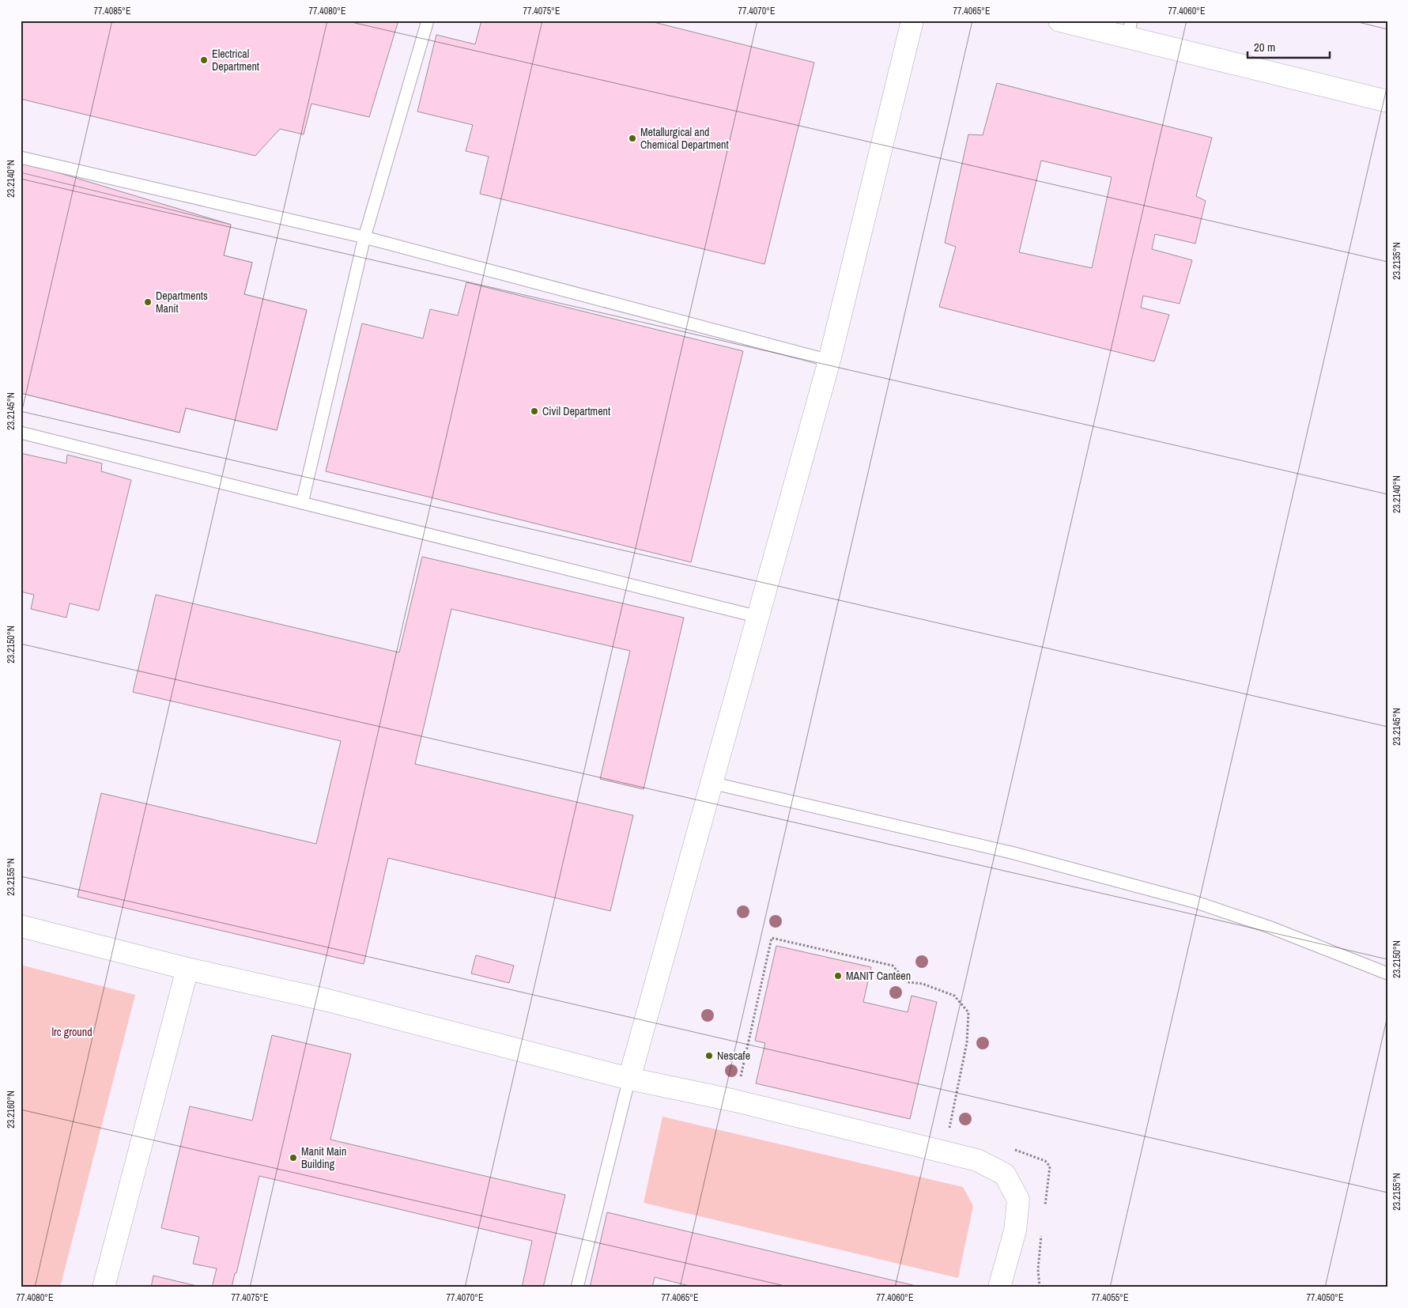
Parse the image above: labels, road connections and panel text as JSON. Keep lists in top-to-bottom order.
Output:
{
  "parks": ["lrc ground"],
  "places": [
    "Electrical Department",
    "Metallurgical and Chemical Department",
    "Departments Manit",
    "Civil Department",
    "MANIT Canteen",
    "Nescafe",
    "Manit Main Building"
  ],
  "scale_bar": "20 m",
  "coordinates": [
    "77.4085°E",
    "77.4080°E",
    "77.4075°E",
    "77.4070°E",
    "77.4065°E",
    "77.4060°E",
    "23.2140°N",
    "23.2135°N",
    "23.2145°N",
    "23.2150°N",
    "23.2155°N",
    "23.2160°N",
    "77.4055°E",
    "77.4050°E"
  ]
}
